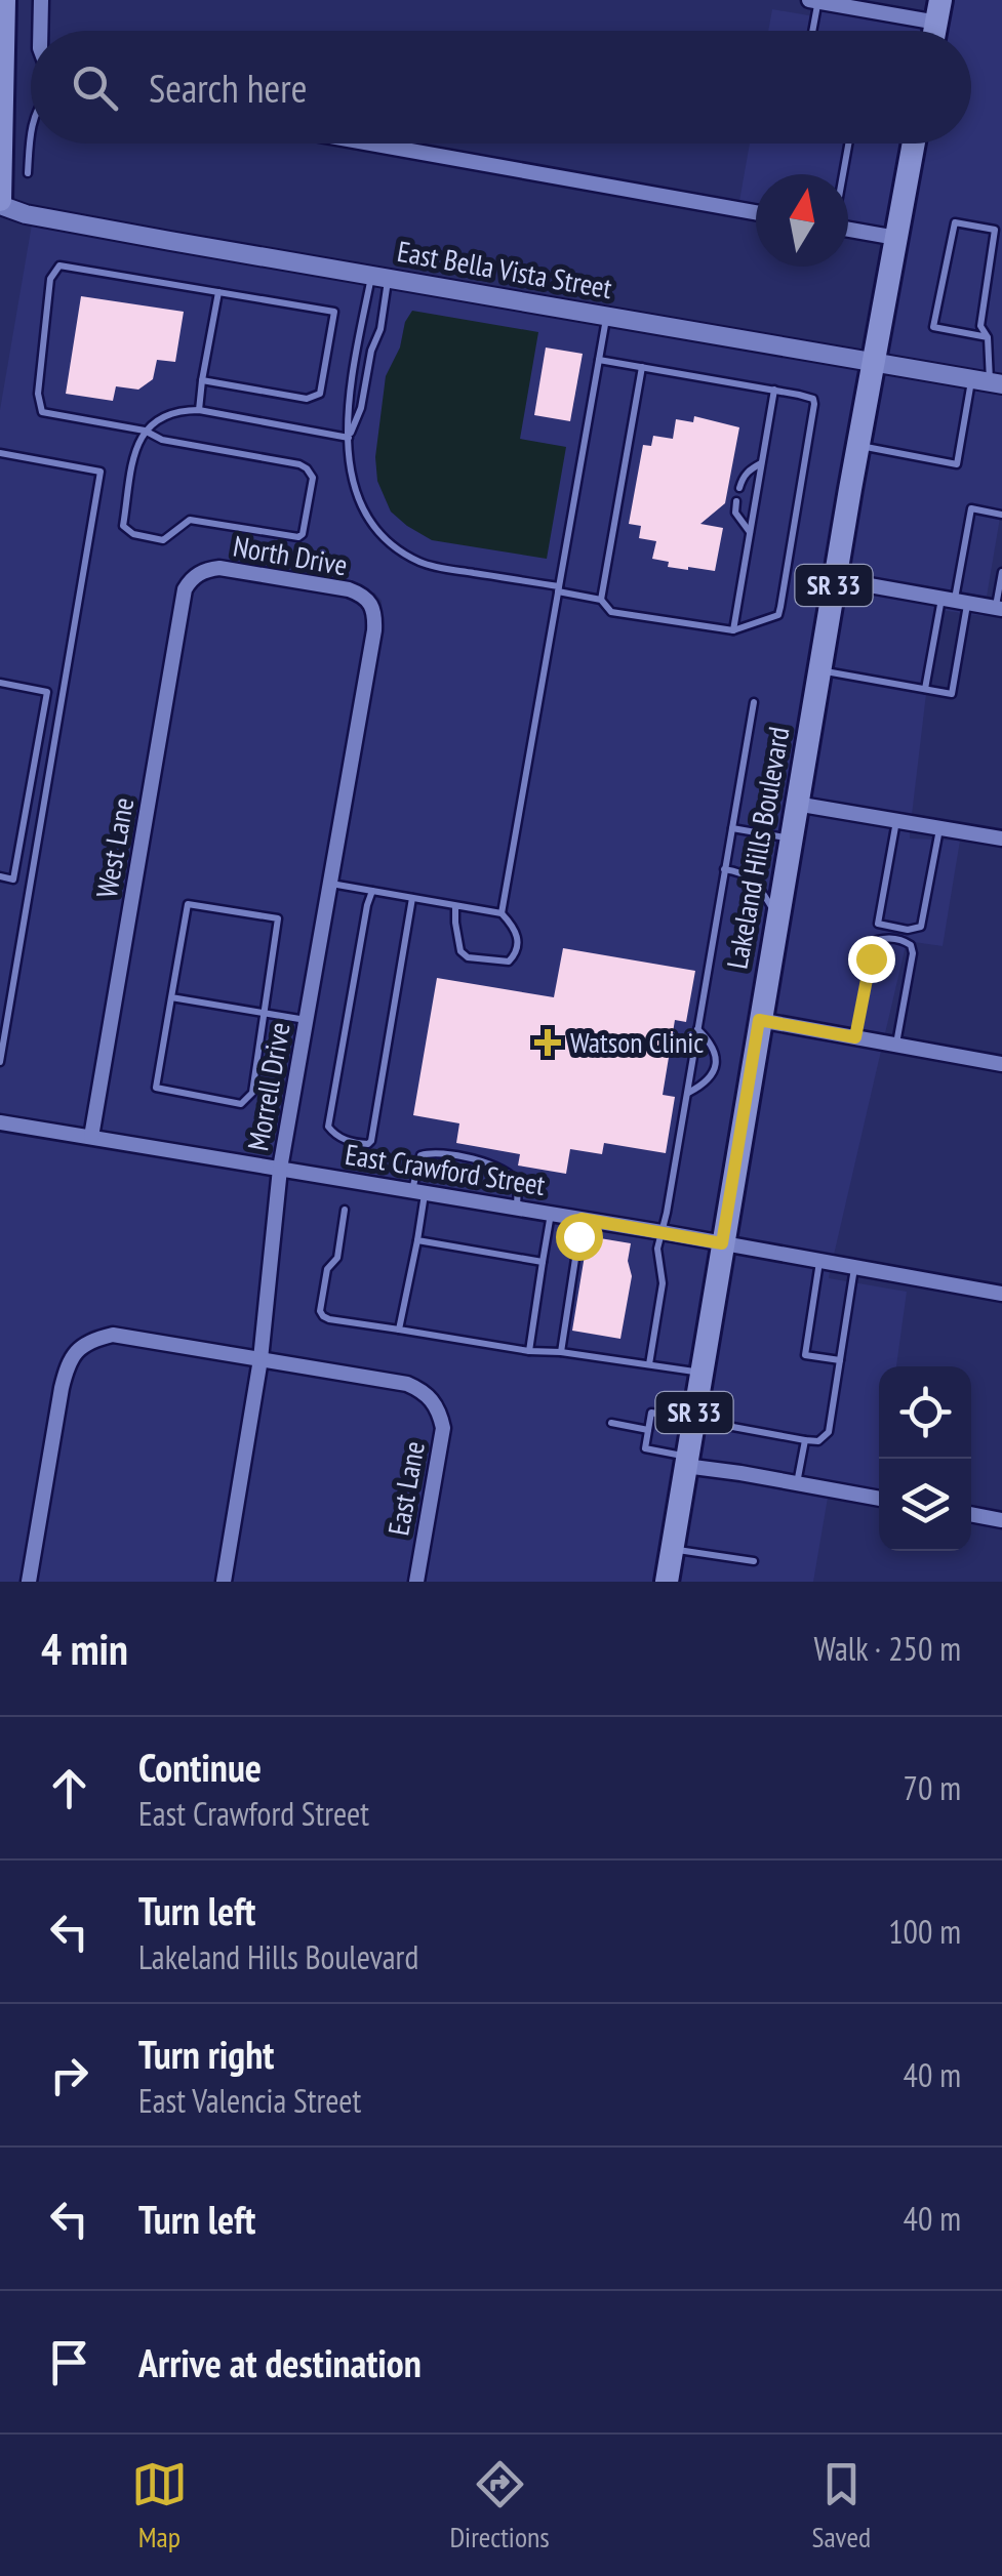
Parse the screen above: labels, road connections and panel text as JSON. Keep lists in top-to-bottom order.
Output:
{
  "streets": {
    "main road": ["SR 33", "Lakeland Hills Boulevard"],
    "street": [
      "East Bella Vista Street",
      "North Drive",
      "West Lane",
      "Morrell Drive",
      "East Crawford Street",
      "East Lane"
    ]
  },
  "crossings": [
    ["East Bella Vista Street", "Lakeland Hills Boulevard"],
    ["North Drive", "West Lane"],
    ["North Drive", "Morrell Drive"],
    ["West Lane", "East Crawford Street"],
    ["Lakeland Hills Boulevard", "East Crawford Street"],
    ["Morrell Drive", "East Crawford Street"],
    ["Morrell Drive", "East Lane"]
  ],
  "places": {
    "health": ["Watson Clinic"]
  },
  "north": "top",
  "page": {
    "search": "Search here",
    "heading": ["4 min", "Walk · 250 m"],
    "list": [
      ["Continue", "East Crawford Street", "70 m"],
      ["Turn left", "Lakeland Hills Boulevard", "100 m"],
      ["Turn right", "East Valencia Street", "40 m"],
      ["Turn left", "40 m"],
      "Arrive at destination"
    ],
    "nav": ["Map", "Directions", "Saved"]
  }
}
